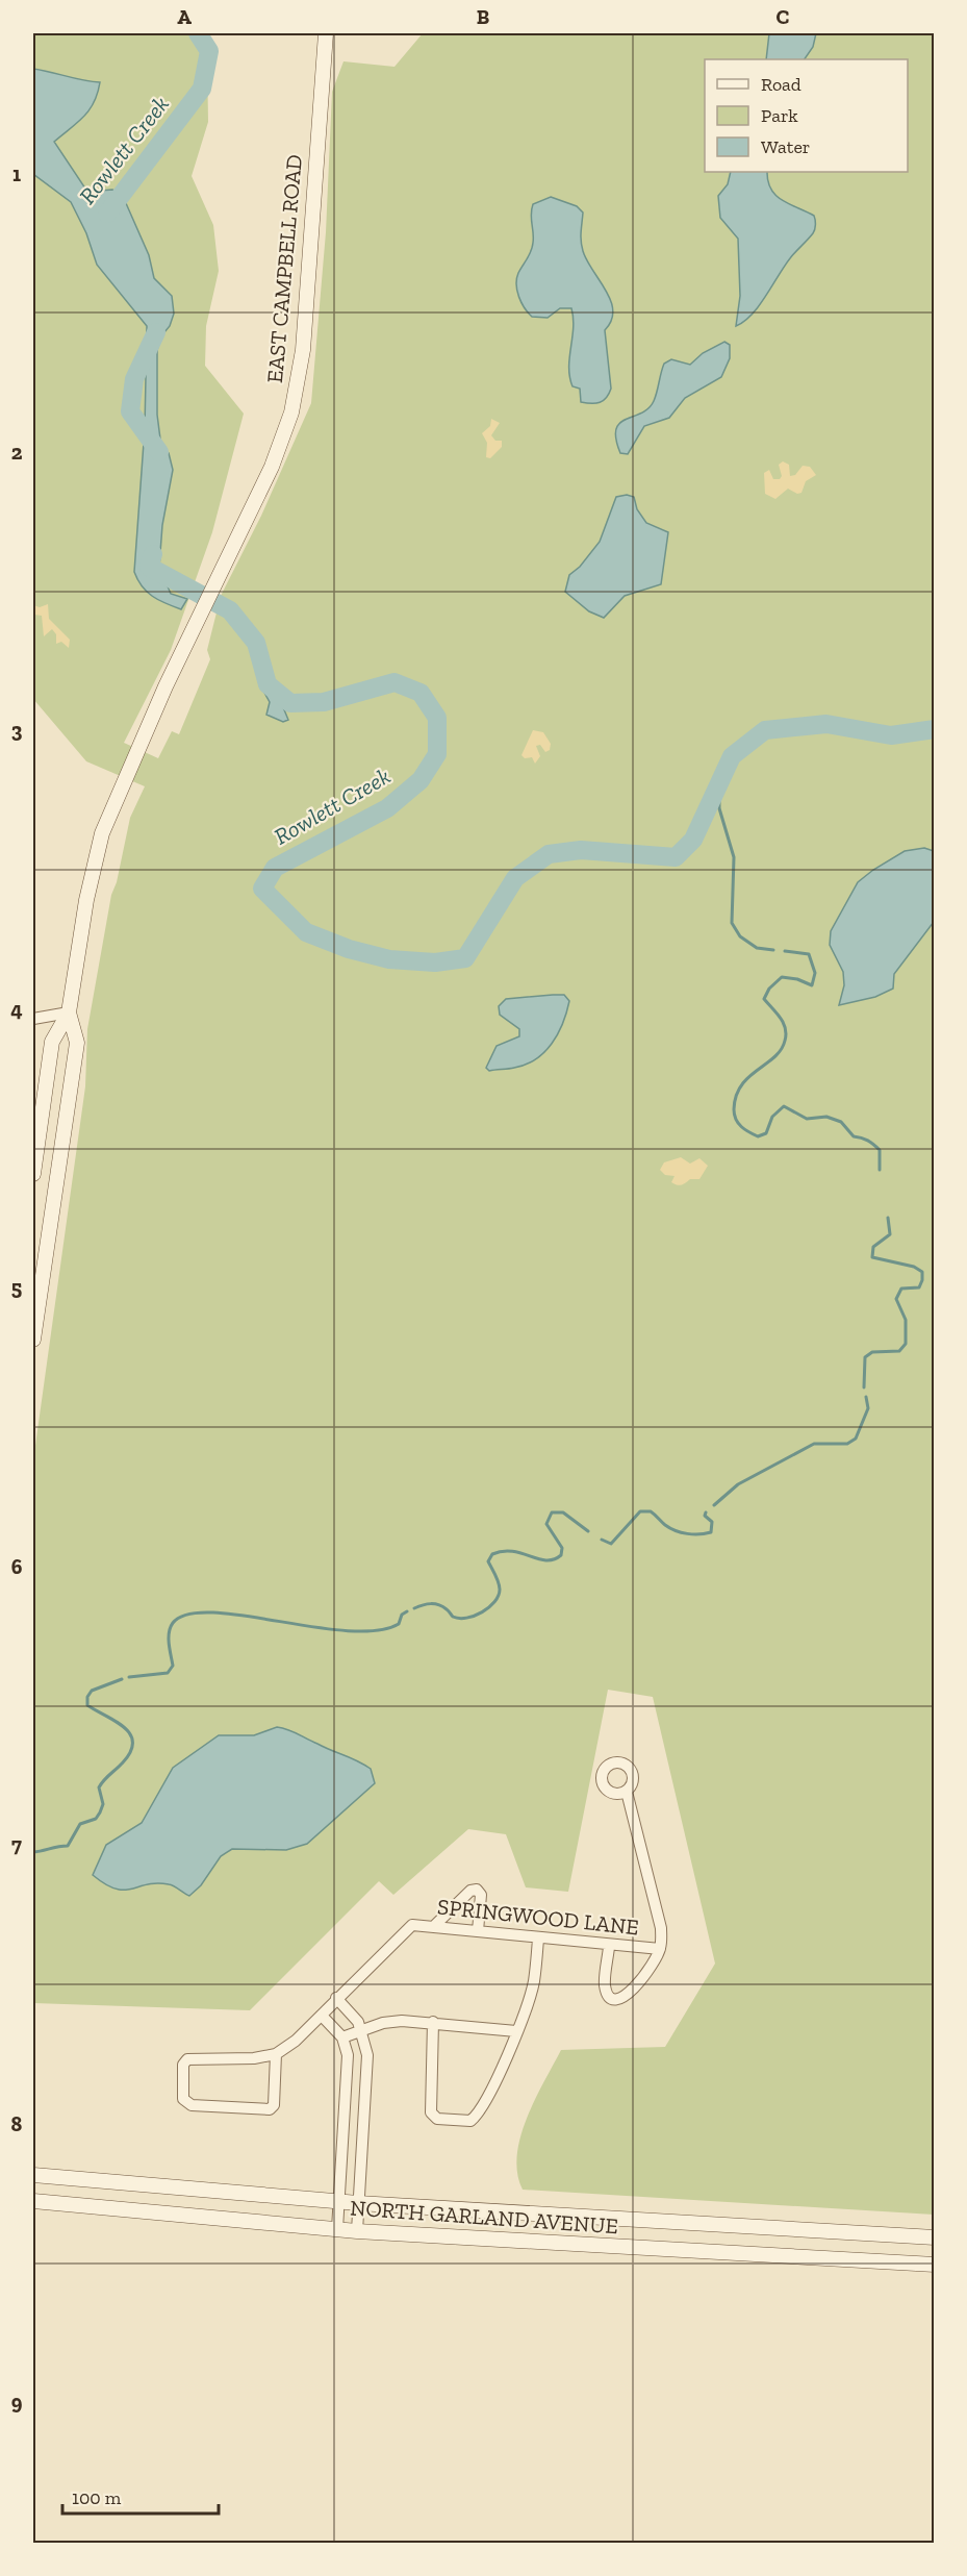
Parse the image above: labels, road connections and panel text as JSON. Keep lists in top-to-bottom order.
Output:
{
  "streets": {
    "main road": ["EAST CAMPBELL ROAD", "NORTH GARLAND AVENUE"],
    "street": ["SPRINGWOOD LANE"]
  },
  "water": ["Rowlett Creek"],
  "legend": ["Road", "Park", "Water"],
  "scale_bar": "100 m",
  "grid": {
    "columns": ["A", "B", "C"],
    "rows": [
      "1",
      "2",
      "3",
      "4",
      "5",
      "6",
      "7",
      "8",
      "9"
    ]
  }
}
